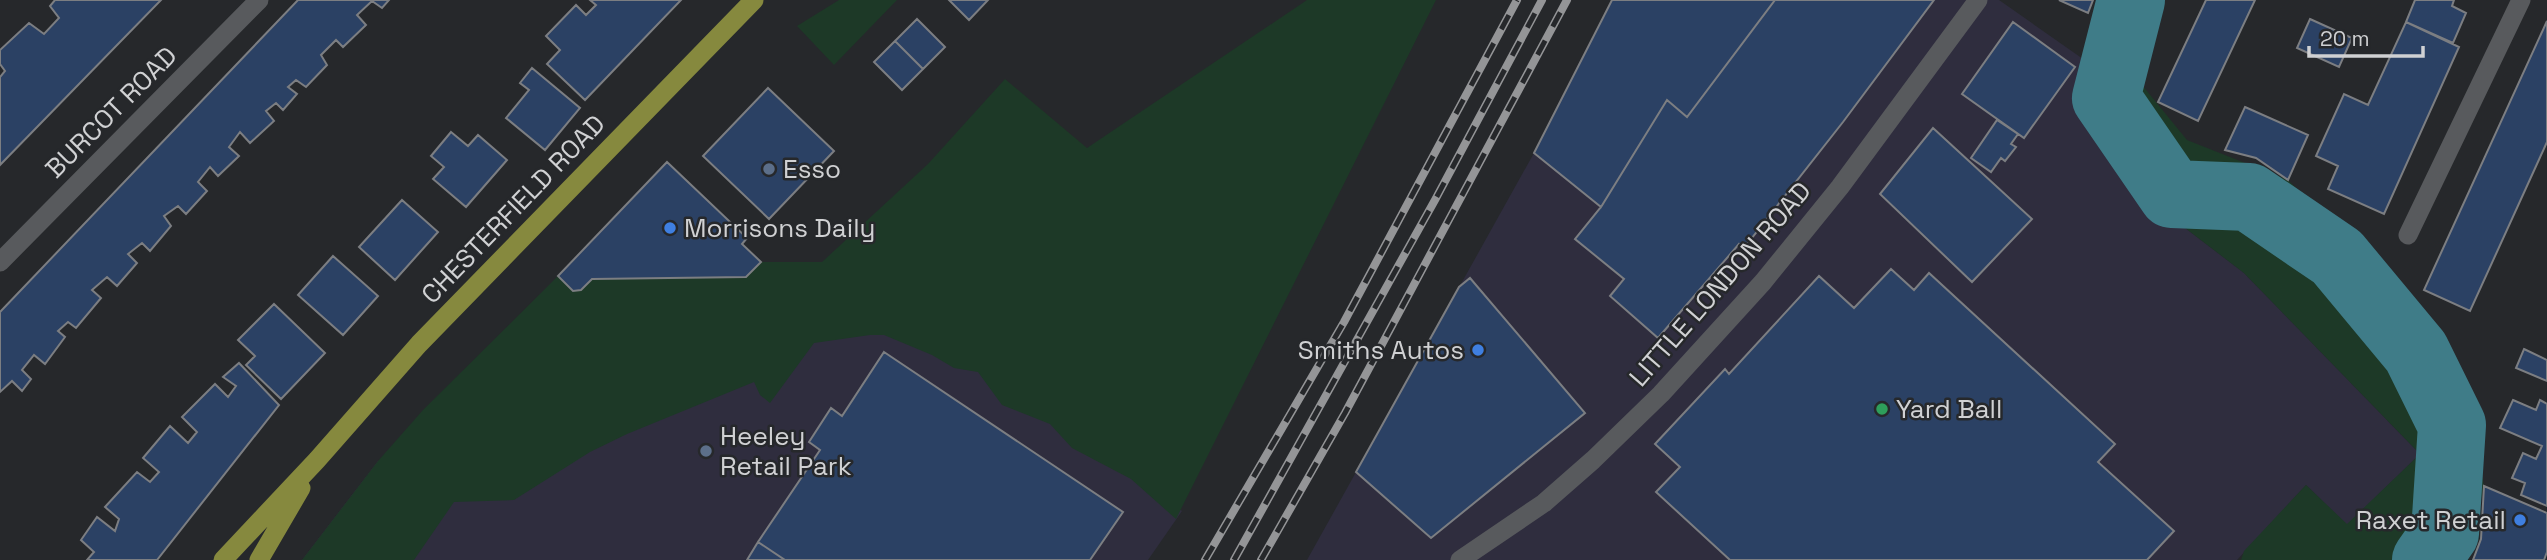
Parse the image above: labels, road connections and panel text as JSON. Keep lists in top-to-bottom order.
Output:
{
  "streets": {
    "highway": ["CHESTERFIELD ROAD"],
    "street": ["BURCOT ROAD", "LITTLE LONDON ROAD"]
  },
  "places": [
    "Esso",
    "Morrisons Daily",
    "Smiths Autos",
    "Yard Ball",
    "Heeley Retail Park",
    "Raxet Retail"
  ],
  "scale_bar": "20 m"
}
